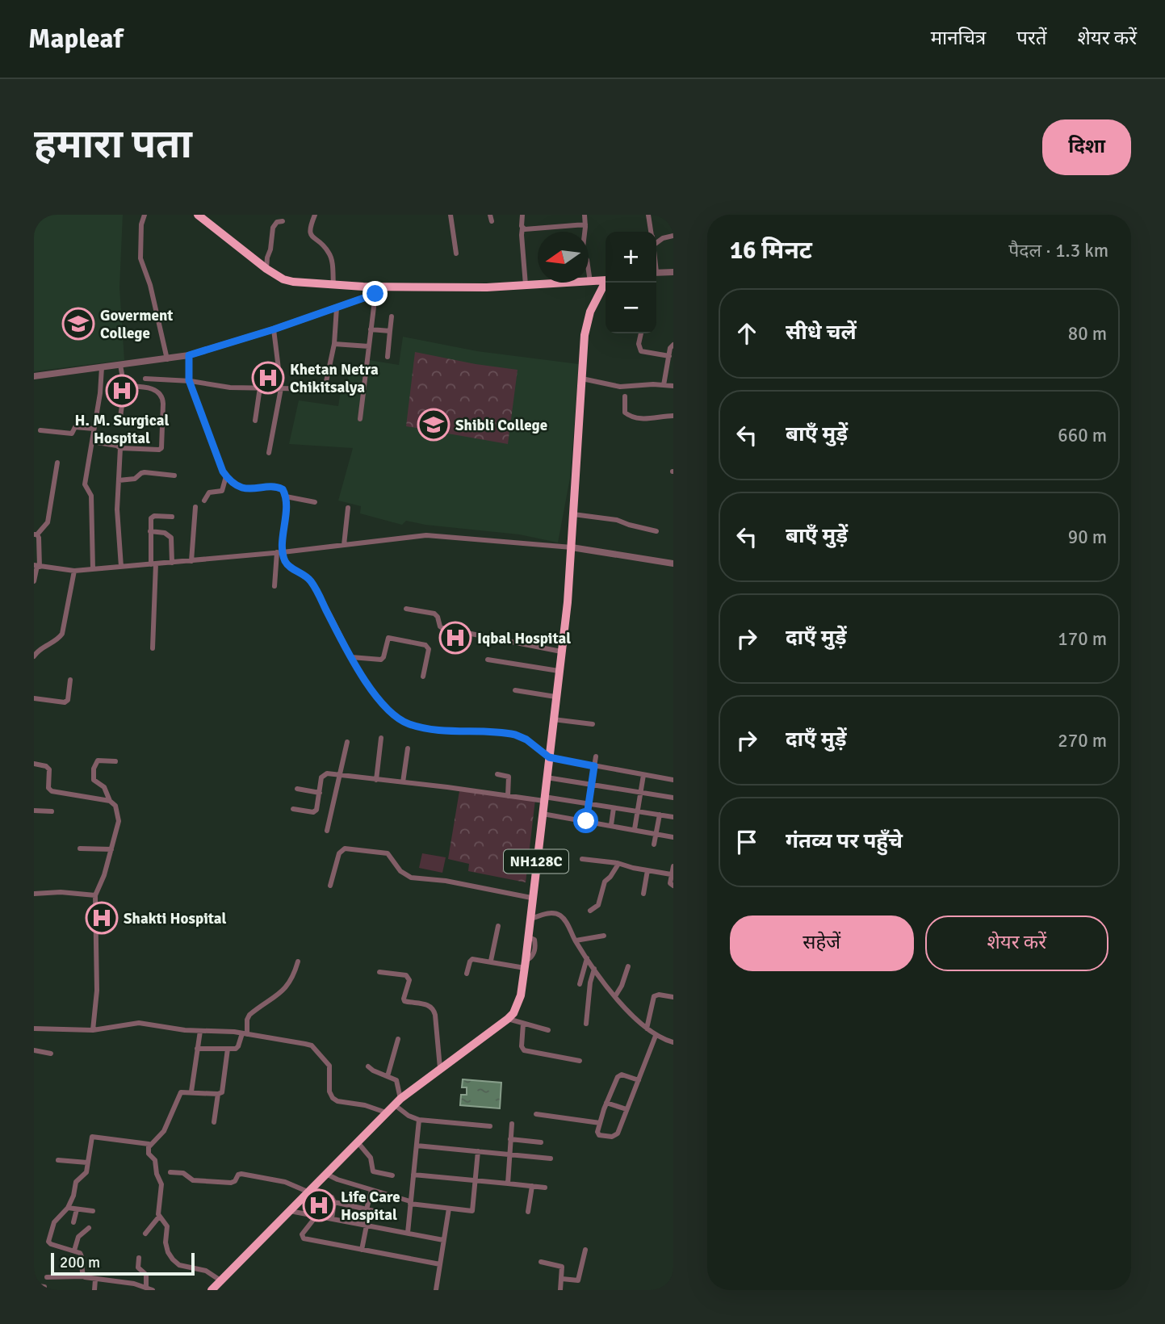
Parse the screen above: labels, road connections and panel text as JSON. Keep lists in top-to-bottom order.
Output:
{
  "streets": {
    "highway": ["NH128C"]
  },
  "places": {
    "school or university": ["Goverment College", "Shibli College"],
    "hospital": [
      "Khetan Netra Chikitsalya",
      "H. M. Surgical Hospital",
      "Iqbal Hospital",
      "Shakti Hospital",
      "Life Care Hospital"
    ]
  },
  "scale_bar": "200 m",
  "north": "left",
  "page": {
    "header": "Mapleaf",
    "nav": ["मानचित्र", "परतें", "शेयर करें"],
    "buttons": [
      "दिशा",
      ["सहेजें", "शेयर करें"]
    ],
    "title": "हमारा पता",
    "heading": ["16 मिनट", "पैदल · 1.3 km"],
    "map_buttons": ["+", "−"],
    "list": [
      ["सीधे चलें", "80 m"],
      ["बाएँ मुड़ें", "660 m"],
      ["बाएँ मुड़ें", "90 m"],
      ["दाएँ मुड़ें", "170 m"],
      ["दाएँ मुड़ें", "270 m"],
      "गंतव्य पर पहुँचे"
    ],
    "scale": "200 m"
  }
}
